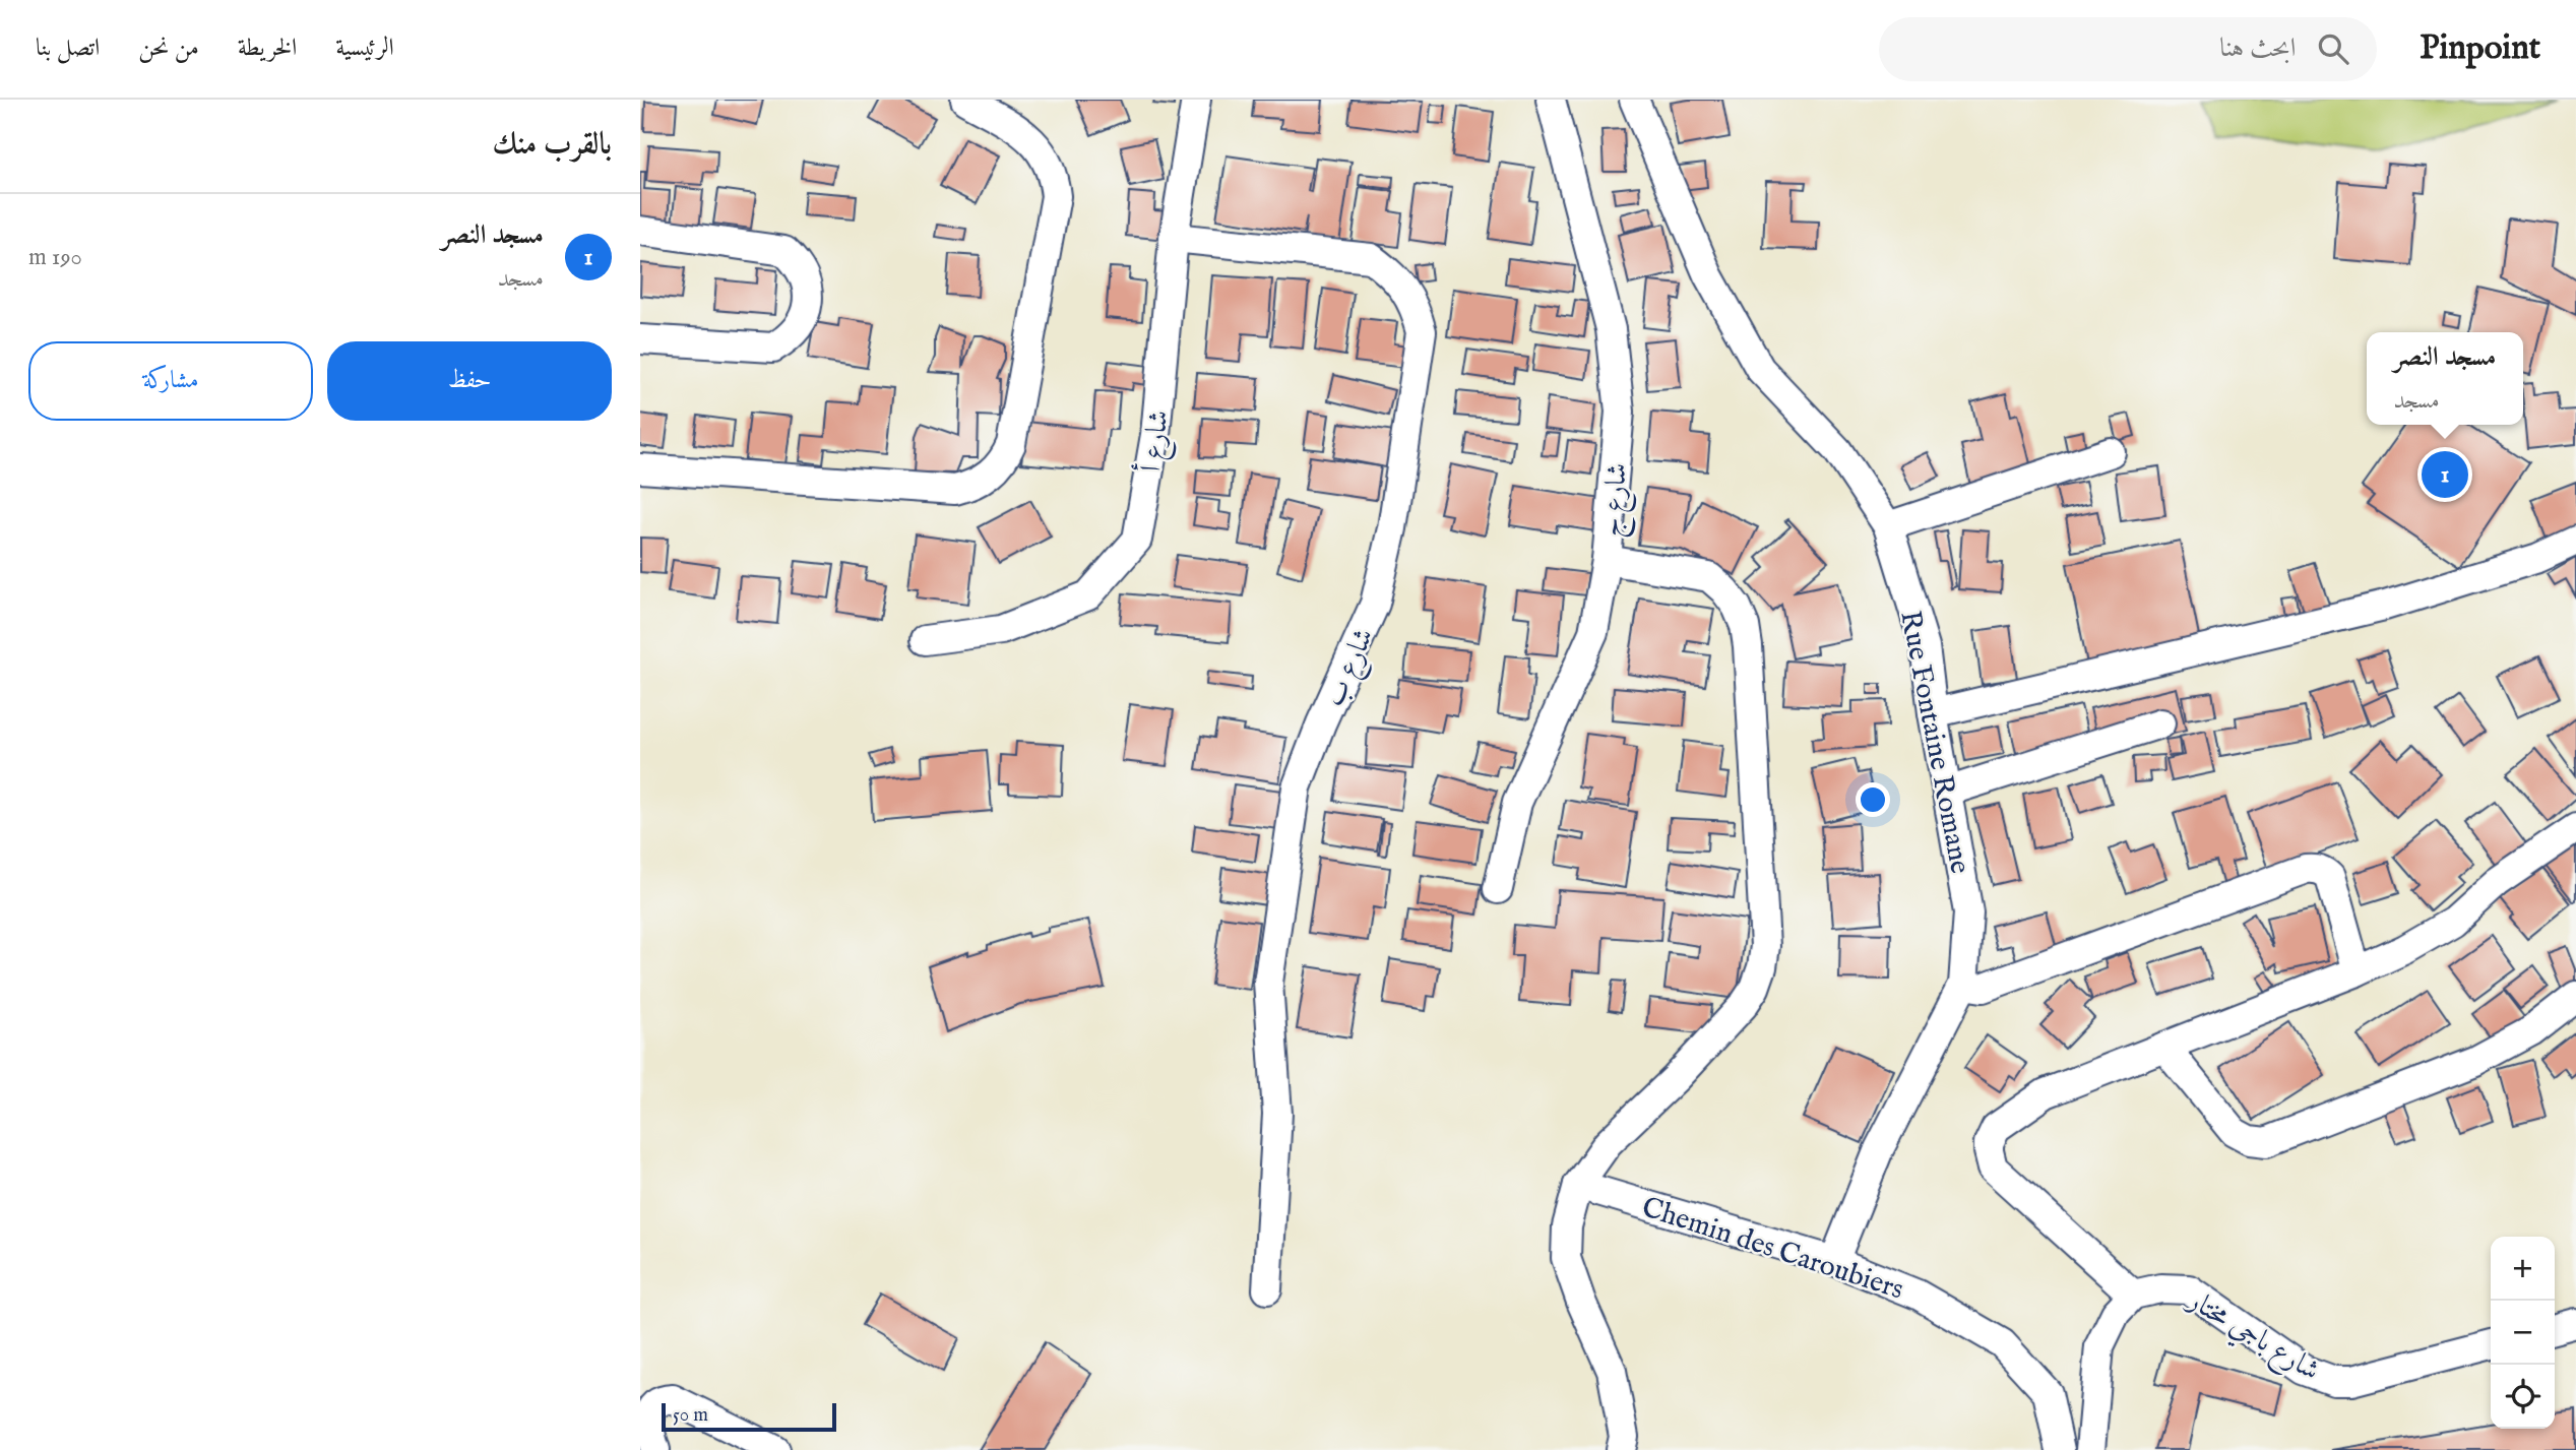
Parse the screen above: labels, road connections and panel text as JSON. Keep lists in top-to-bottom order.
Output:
{
  "streets": {
    "street": [
      "شارع أ",
      "شارع ج",
      "شارع ب",
      "Rue Fontaine Romane",
      "Chemin des Caroubiers",
      "شارع باجي مختار"
    ]
  },
  "crossings": [
    ["شارع أ", "شارع ب"],
    ["Rue Fontaine Romane", "Chemin des Caroubiers"]
  ],
  "scale_bar": "50 m",
  "page": {
    "header": "Pinpoint",
    "search": "ابحث هنا",
    "nav": [
      "الرئيسية",
      "الخريطة",
      "من نحن",
      "اتصل بنا"
    ],
    "heading": "بالقرب منك",
    "list": [
      {
        "mark": "1",
        "name": "مسجد النصر",
        "note": "مسجد",
        "value": "190 m"
      }
    ],
    "buttons": ["حفظ", "مشاركة"],
    "popup": ["مسجد النصر", "مسجد"],
    "pins": "1",
    "map_buttons": ["+", "−"],
    "scale": "50 m"
  }
}
